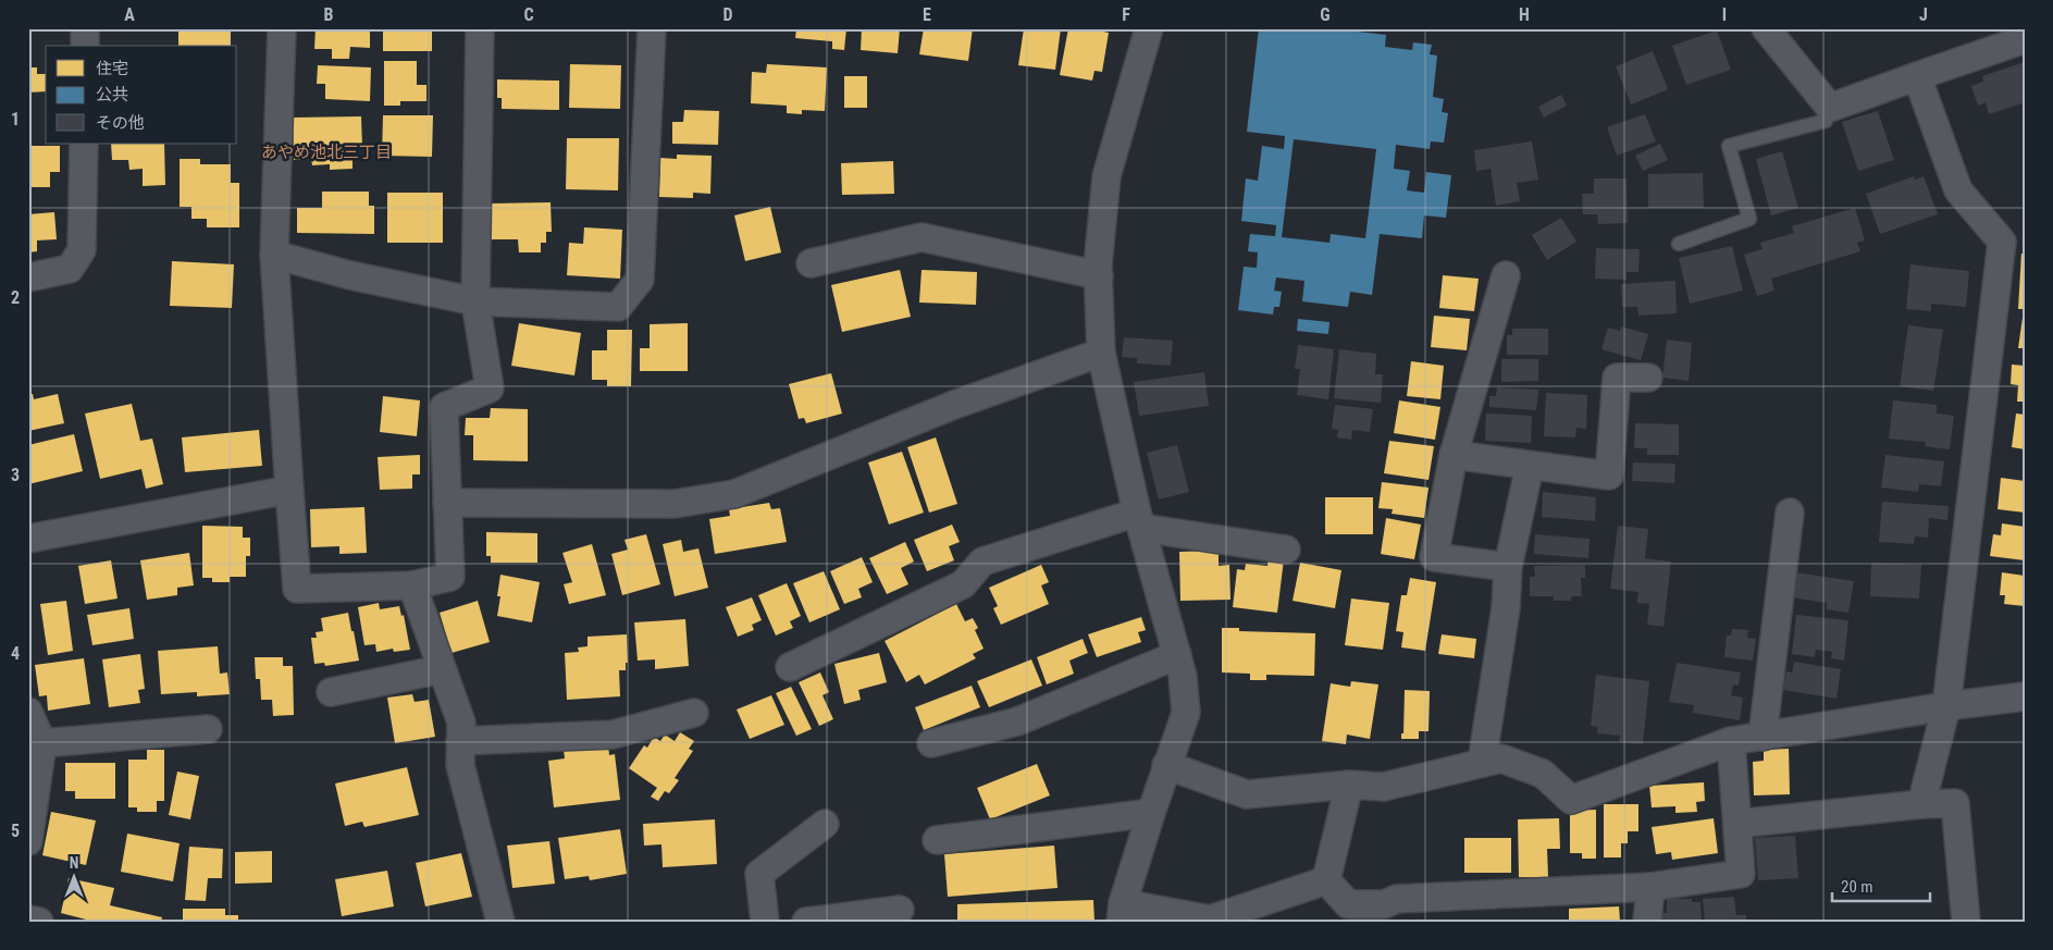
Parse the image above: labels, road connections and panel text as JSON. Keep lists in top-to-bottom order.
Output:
{
  "districts": ["あやめ池北三丁目"],
  "legend": ["住宅", "公共", "その他"],
  "scale_bar": "20 m",
  "north": "top",
  "grid": {
    "columns": [
      "A",
      "B",
      "C",
      "D",
      "E",
      "F",
      "G",
      "H",
      "I",
      "J"
    ],
    "rows": [
      "1",
      "2",
      "3",
      "4",
      "5"
    ]
  }
}
